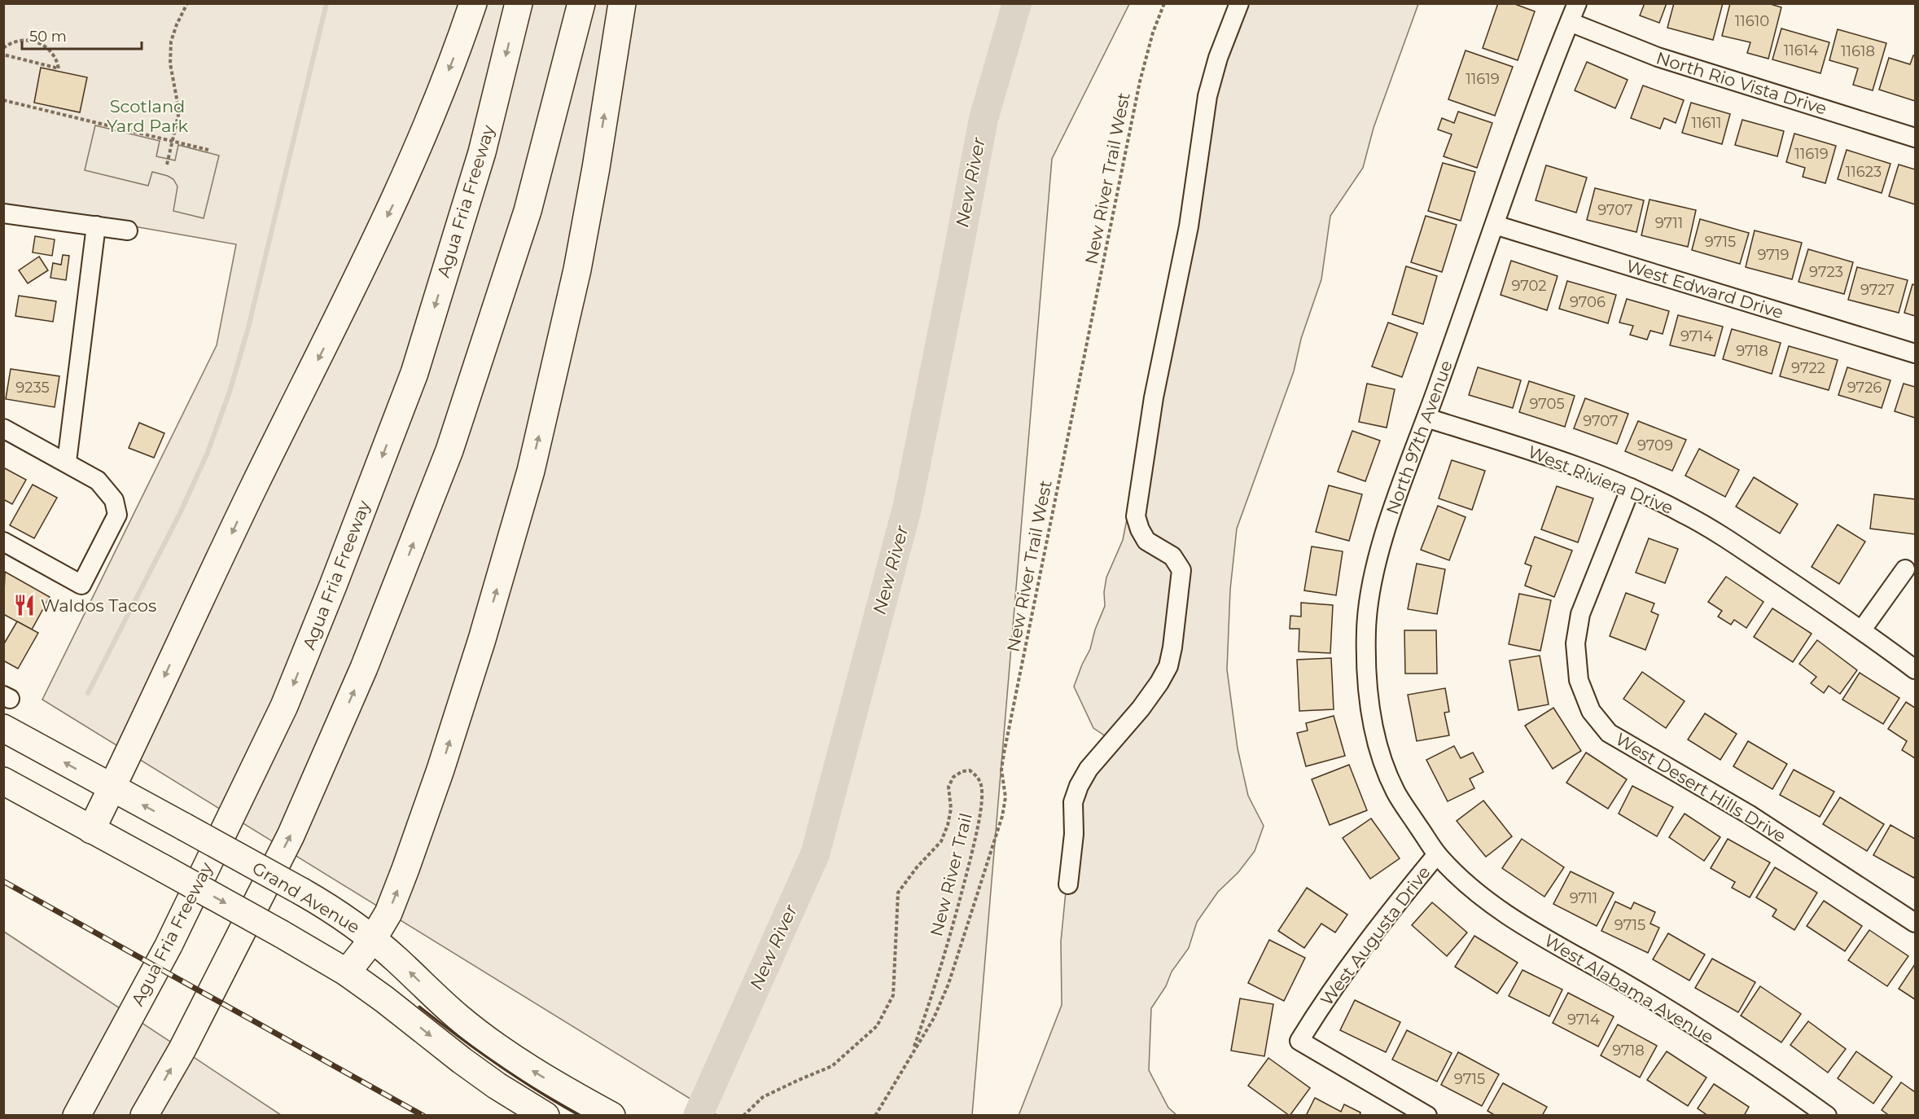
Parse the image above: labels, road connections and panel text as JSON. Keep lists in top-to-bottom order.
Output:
{
  "streets": {
    "highway": ["Agua Fria Freeway", "Grand Avenue"],
    "street": [
      "North Rio Vista Drive",
      "West Edward Drive",
      "North 97th Avenue",
      "West Riviera Drive",
      "West Desert Hills Drive",
      "West Augusta Drive",
      "West Alabama Avenue"
    ],
    "path": ["New River Trail West", "New River Trail"]
  },
  "crossings": [
    ["North Rio Vista Drive", "North 97th Avenue"],
    ["New River Trail West", "New River Trail"],
    ["West Edward Drive", "North 97th Avenue"],
    ["North 97th Avenue", "West Riviera Drive"],
    ["North 97th Avenue", "West Augusta Drive"],
    ["North 97th Avenue", "West Alabama Avenue"],
    ["West Riviera Drive", "West Desert Hills Drive"],
    ["West Augusta Drive", "West Alabama Avenue"]
  ],
  "water": ["New River"],
  "parks": ["Scotland Yard Park"],
  "places": {
    "restaurant": ["Waldos Tacos"]
  },
  "house_numbers": [
    "11610",
    "11614",
    "11618",
    "11619",
    "11611",
    "11619",
    "11623",
    "9707",
    "9711",
    "9715",
    "9719",
    "9723",
    "9702",
    "9727",
    "9706",
    "9714",
    "9718",
    "9722",
    "9235",
    "9726",
    "9705",
    "9707",
    "9709",
    "9711",
    "9715",
    "9714",
    "9718",
    "9715"
  ],
  "scale_bar": "50 m"
}
